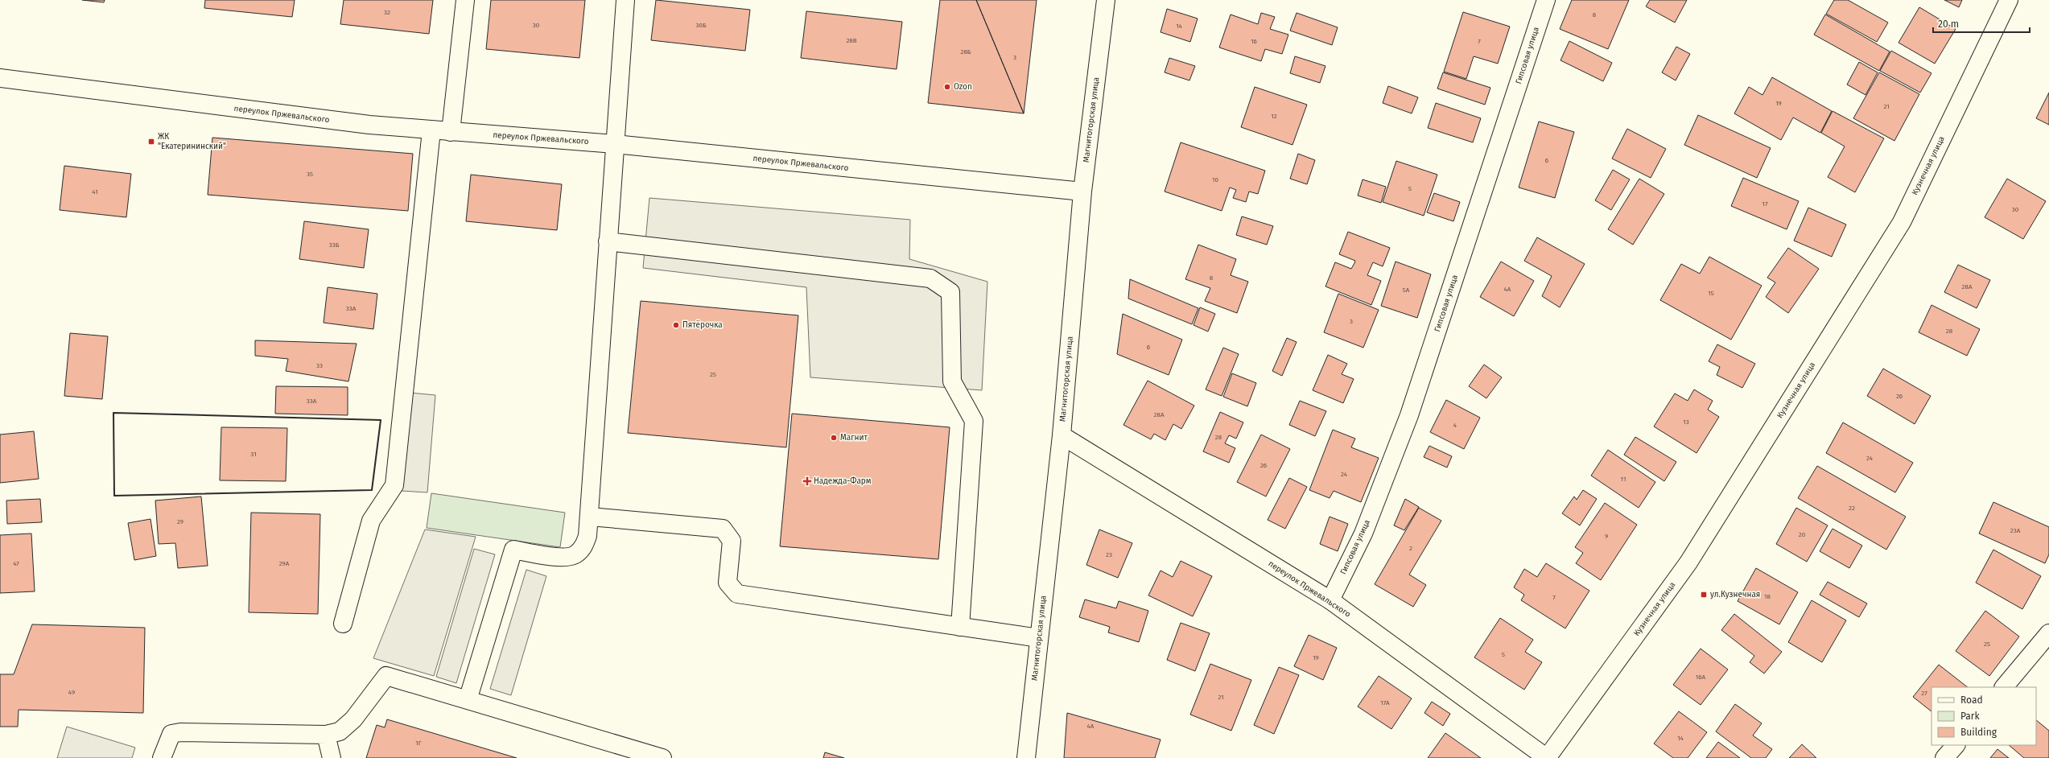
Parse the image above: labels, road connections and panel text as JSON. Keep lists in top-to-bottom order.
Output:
{
  "streets": {
    "main road": [
      "Гипсовая улица",
      "переулок Пржевальского",
      "Магнитогорская улица",
      "Кузнечная улица"
    ]
  },
  "crossings": [
    ["Гипсовая улица", "переулок Пржевальского"],
    ["переулок Пржевальского", "Магнитогорская улица"],
    ["переулок Пржевальского", "Кузнечная улица"]
  ],
  "places": {
    "other": ["Ozon", "Пятёрочка", "Магнит"],
    "transit": ["ЖК \"Екатерининский\"", "ул.Кузнечная"],
    "health": ["Надежда-Фарм"]
  },
  "house_numbers": [
    "32",
    "8",
    "30",
    "30Б",
    "14",
    "28В",
    "16",
    "7",
    "28Б",
    "3",
    "19",
    "21",
    "12",
    "6",
    "35",
    "10",
    "5",
    "41",
    "17",
    "30",
    "33Б",
    "8",
    "28А",
    "4А",
    "5А",
    "15",
    "33А",
    "3",
    "28",
    "6",
    "33",
    "25",
    "26",
    "33А",
    "28А",
    "13",
    "4",
    "28",
    "31",
    "24",
    "26",
    "24",
    "11",
    "22",
    "29",
    "23А",
    "20",
    "9",
    "2",
    "23",
    "47",
    "29А",
    "18",
    "7",
    "25",
    "5",
    "19",
    "16А",
    "49",
    "27",
    "21",
    "17А",
    "4А",
    "14",
    "1Г"
  ],
  "legend": ["Road", "Park", "Building"],
  "scale_bar": "20 m"
}
